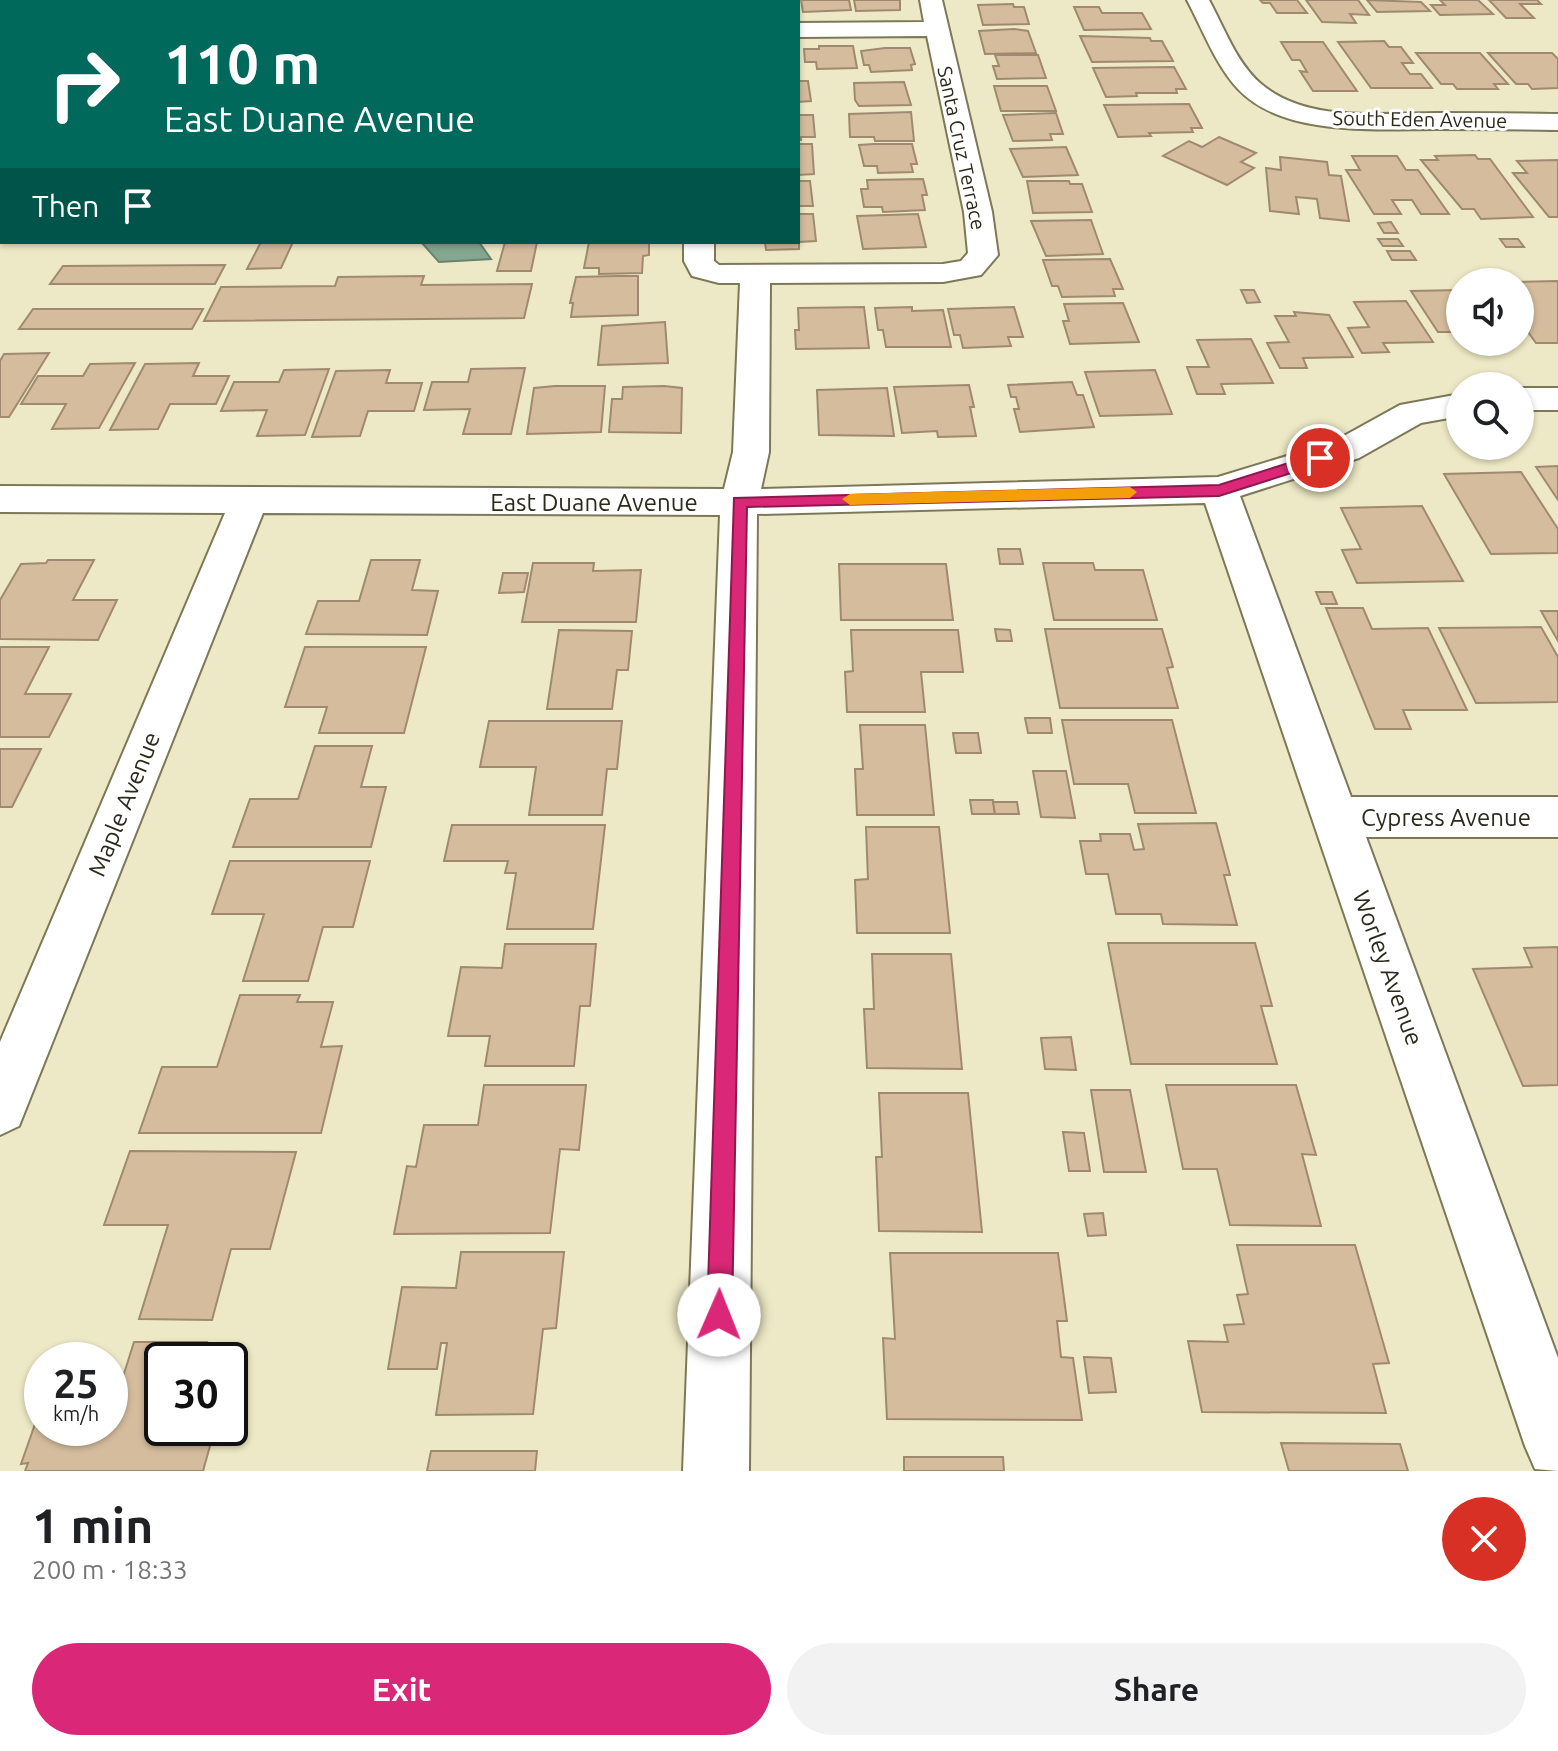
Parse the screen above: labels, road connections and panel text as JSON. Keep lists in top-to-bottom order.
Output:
{
  "streets": {
    "street": [
      "South Eden Avenue",
      "Santa Cruz Terrace",
      "East Duane Avenue",
      "Maple Avenue",
      "Cypress Avenue",
      "Worley Avenue"
    ]
  },
  "crossings": [
    ["East Duane Avenue", "Maple Avenue"],
    ["East Duane Avenue", "Worley Avenue"],
    ["Cypress Avenue", "Worley Avenue"]
  ],
  "page": {
    "turn": ["110 m", "East Duane Avenue"],
    "then": "Then",
    "speed": "25 km/h",
    "limit": "30",
    "heading": ["1 min", "200 m · 18:33"],
    "buttons": ["Exit", "Share"]
  }
}
